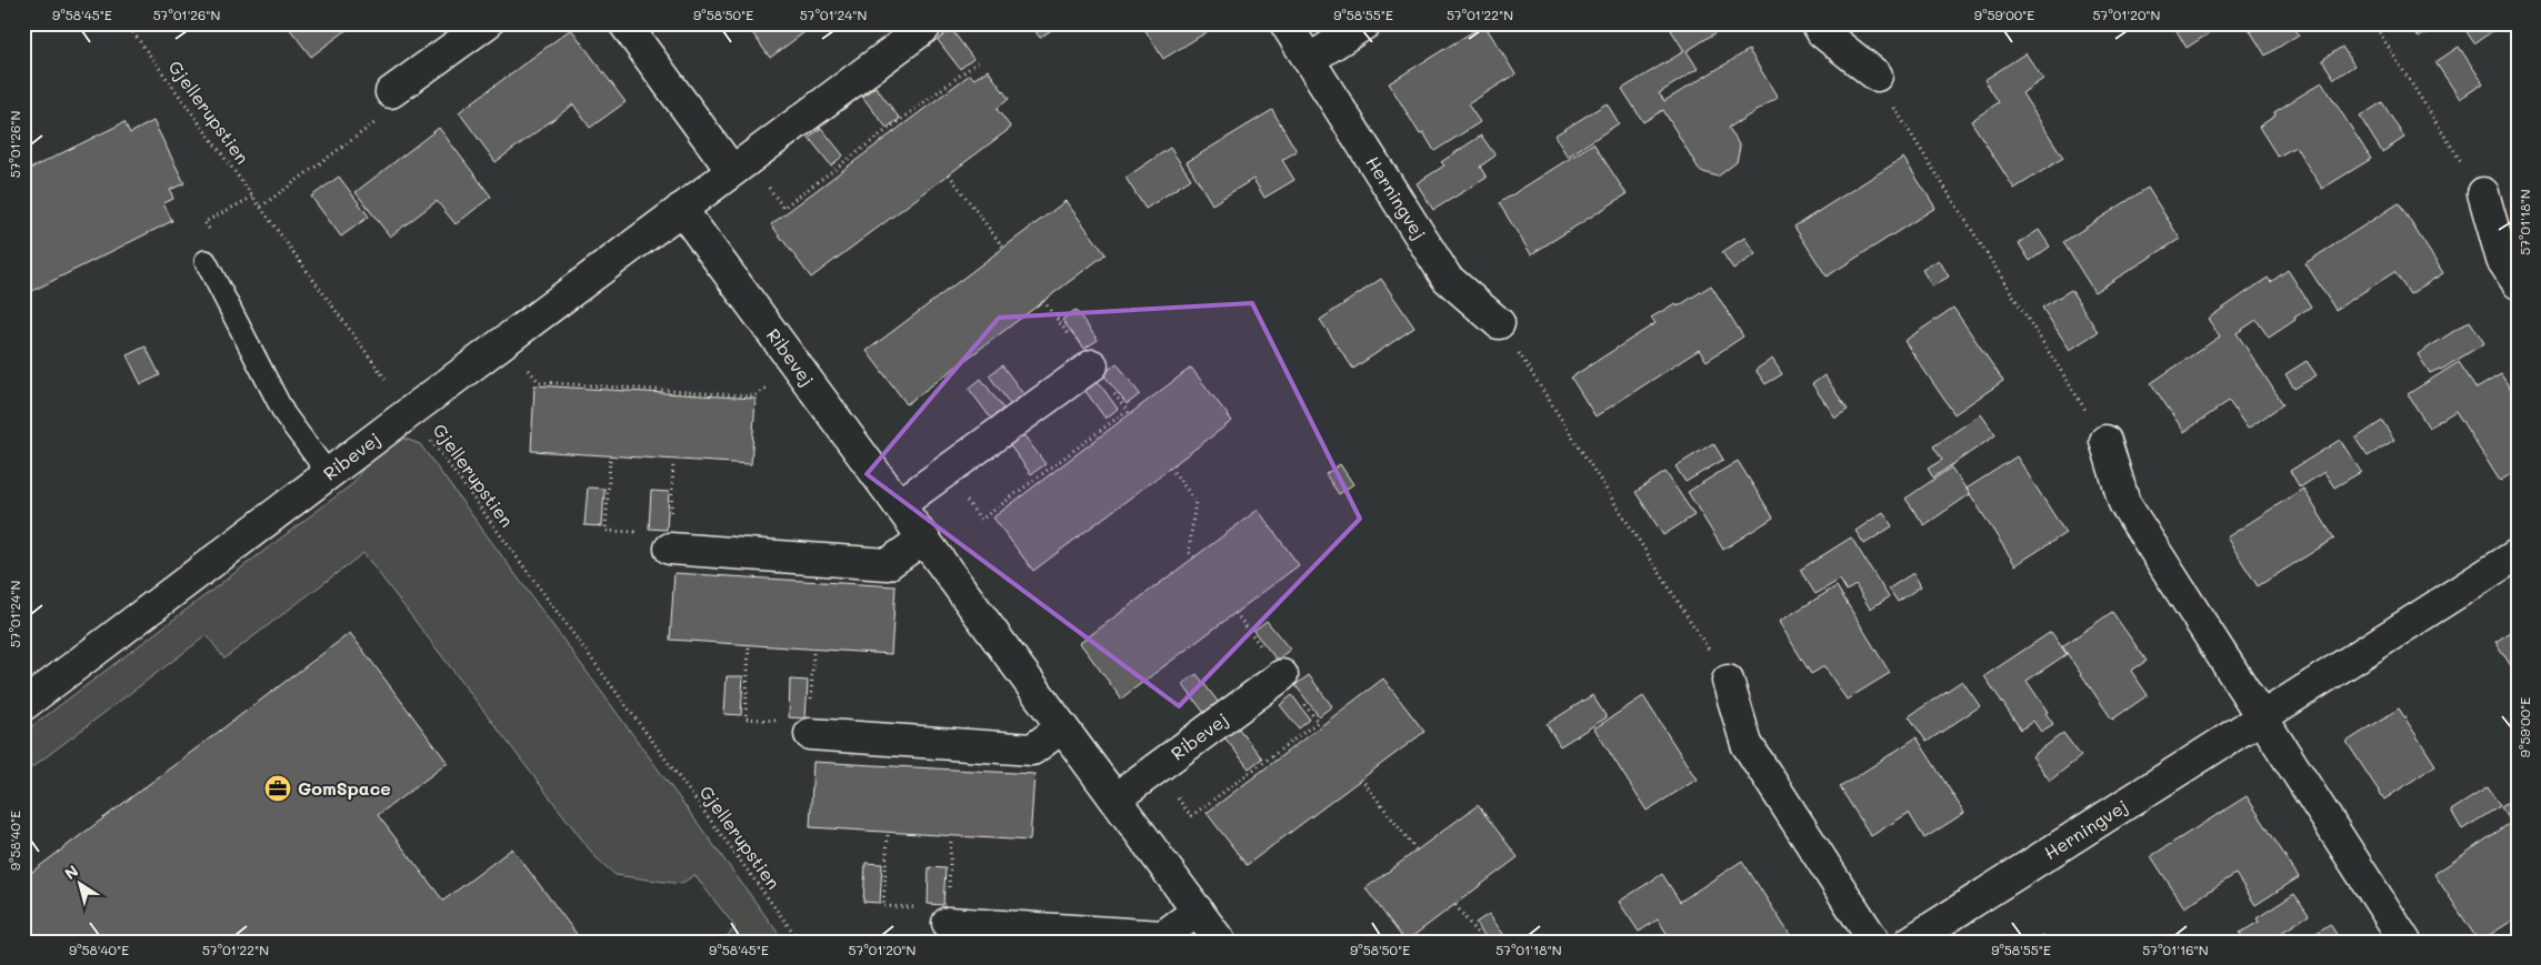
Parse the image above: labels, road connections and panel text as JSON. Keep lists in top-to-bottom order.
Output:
{
  "streets": {
    "street": ["Herningvej", "Ribevej"],
    "path": ["Gjellerupstien"]
  },
  "crossings": [
    ["Gjellerupstien", "Ribevej"]
  ],
  "places": {
    "office": ["GomSpace"]
  },
  "north": "top left",
  "coordinates": [
    "9°58'45\"E",
    "57°01'26\"N",
    "9°58'50\"E",
    "57°01'24\"N",
    "9°58'55\"E",
    "57°01'22\"N",
    "9°59'00\"E",
    "57°01'20\"N",
    "57°01'18\"N",
    "9°58'40\"E",
    "57°01'16\"N"
  ]
}
